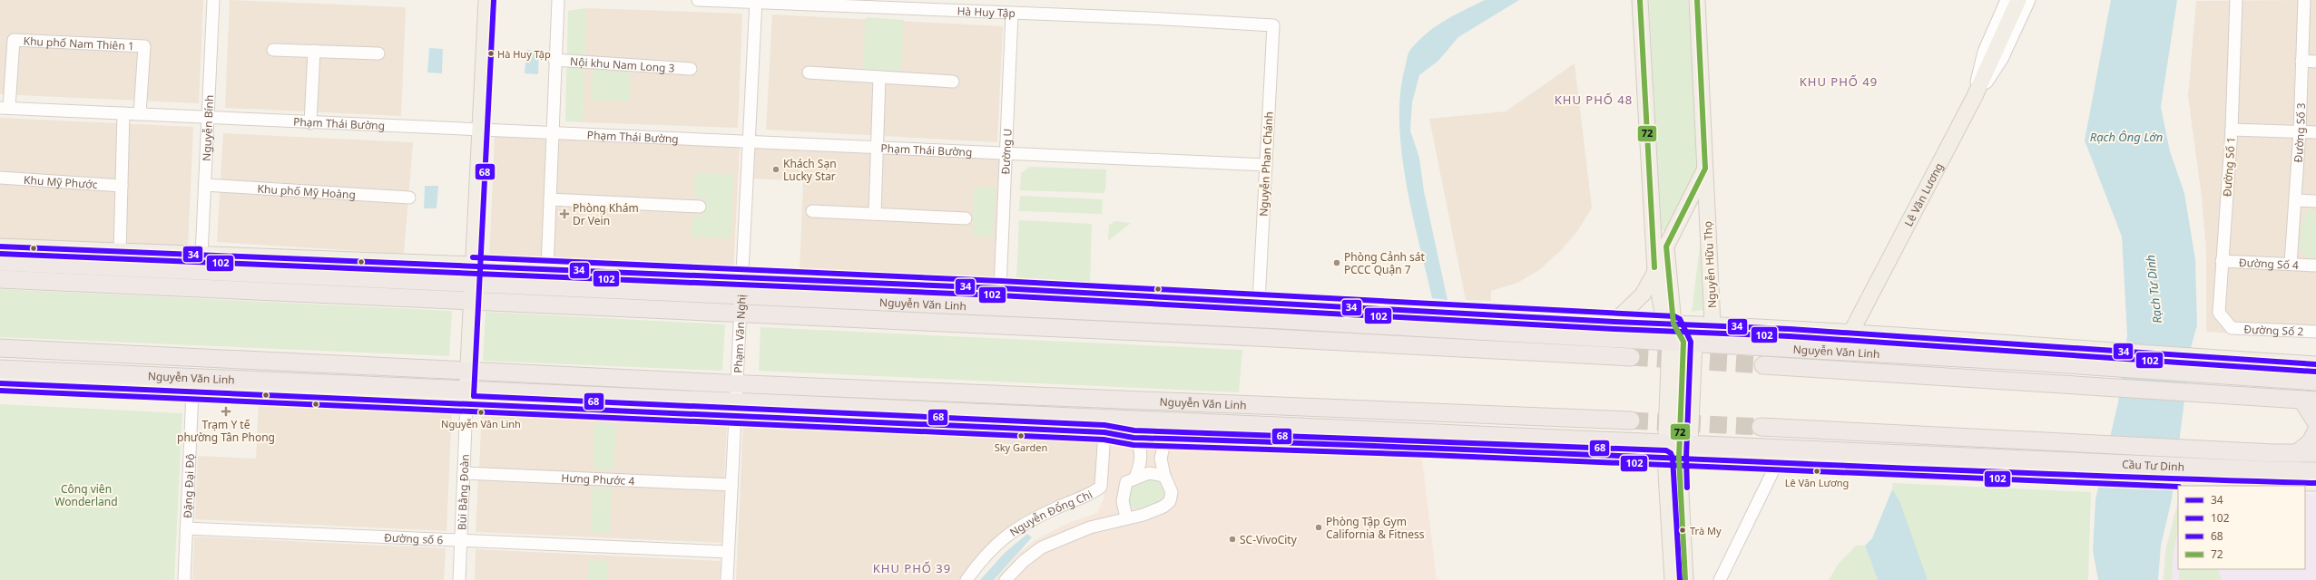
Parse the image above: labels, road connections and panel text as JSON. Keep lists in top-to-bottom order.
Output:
{
  "streets": {
    "highway": ["Nguyễn Văn Linh", "Cầu Tư Dinh"],
    "main road": ["Lê Văn Lương", "Nguyễn Hữu Thọ"],
    "street": [
      "Hà Huy Tập",
      "Khu phố Nam Thiên 1",
      "Nội khu Nam Long 3",
      "Phạm Thái Bường",
      "Nguyễn Bính",
      "Đường Số 3",
      "Đường U",
      "Nguyễn Phan Chánh",
      "Đường Số 1",
      "Khu Mỹ Phước",
      "Khu phố Mỹ Hoàng",
      "Đường Số 4",
      "Đường Số 2",
      "Phạm Văn Nghị",
      "Hưng Phước 4",
      "Đặng Đại Độ",
      "Bùi Bằng Đoàn",
      "Nguyễn Đổng Chi",
      "Đường số 6"
    ]
  },
  "crossings": [
    ["Hà Huy Tập", "Đường U"],
    ["Hà Huy Tập", "Nguyễn Phan Chánh"],
    ["Hà Huy Tập", "Phạm Văn Nghị"],
    ["Khu phố Nam Thiên 1", "Phạm Thái Bường"],
    ["Phạm Thái Bường", "Nguyễn Bính"],
    ["Phạm Thái Bường", "Đường U"],
    ["Phạm Thái Bường", "Nguyễn Phan Chánh"],
    ["Phạm Thái Bường", "Phạm Văn Nghị"],
    ["Nguyễn Bính", "Khu phố Mỹ Hoàng"],
    ["Nguyễn Bính", "Nguyễn Văn Linh"],
    ["Đường Số 3", "Đường Số 4"],
    ["Đường U", "Nguyễn Văn Linh"],
    ["Nguyễn Phan Chánh", "Nguyễn Văn Linh"],
    ["Đường Số 1", "Đường Số 4"],
    ["Đường Số 1", "Đường Số 2"],
    ["Lê Văn Lương", "Nguyễn Văn Linh"],
    ["Nguyễn Hữu Thọ", "Nguyễn Văn Linh"],
    ["Nguyễn Văn Linh", "Phạm Văn Nghị"],
    ["Nguyễn Văn Linh", "Cầu Tư Dinh"],
    ["Nguyễn Văn Linh", "Đặng Đại Độ"],
    ["Nguyễn Văn Linh", "Bùi Bằng Đoàn"],
    ["Nguyễn Văn Linh", "Nguyễn Đổng Chi"],
    ["Phạm Văn Nghị", "Hưng Phước 4"],
    ["Phạm Văn Nghị", "Đường số 6"],
    ["Hưng Phước 4", "Bùi Bằng Đoàn"],
    ["Đặng Đại Độ", "Đường số 6"],
    ["Bùi Bằng Đoàn", "Đường số 6"]
  ],
  "districts": ["KHU PHỐ 49", "KHU PHỐ 48", "KHU PHỐ 39"],
  "water": ["Rạch Ông Lớn", "Rạch Tư Dinh"],
  "parks": ["Công viên Wonderland"],
  "places": {
    "other": [
      "Hà Huy Tập",
      "Khách Sạn Lucky Star",
      "Phòng Cảnh sát PCCC Quận 7",
      "Nguyễn Văn Linh",
      "Sky Garden",
      "Lê Văn Lương",
      "Phòng Tập Gym California & Fitness",
      "Trà My",
      "SC-VivoCity"
    ],
    "health": ["Phòng Khám Dr Vein", "Trạm Y tế phường Tân Phong"]
  },
  "lines": [
    "transit line 68",
    "transit line 72",
    "transit line 34",
    "transit line 102"
  ],
  "legend": [
    "34",
    "102",
    "68",
    "72"
  ]
}
